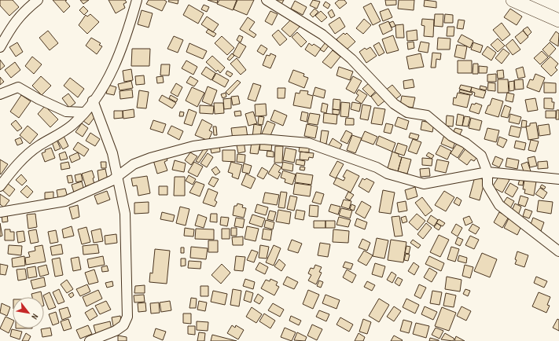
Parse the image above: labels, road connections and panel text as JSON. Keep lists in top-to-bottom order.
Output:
{
  "north": "bottom right"
}
